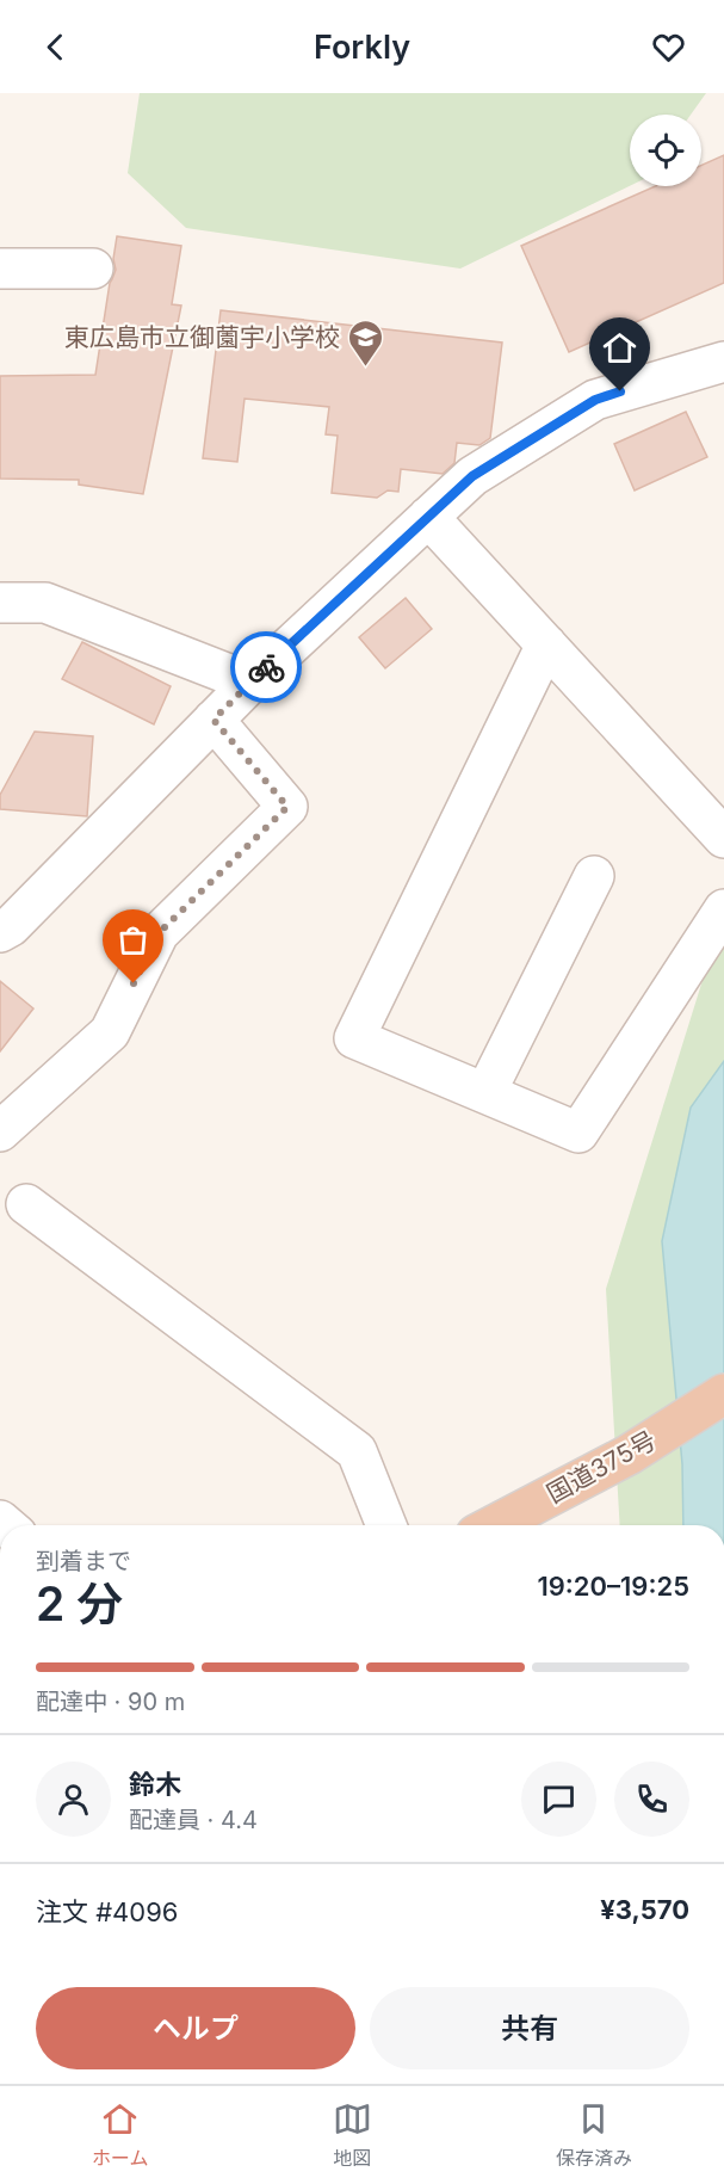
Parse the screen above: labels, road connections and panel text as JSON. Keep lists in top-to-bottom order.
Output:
{
  "streets": {
    "highway": ["国道375号"]
  },
  "places": {
    "school or university": ["東広島市立御薗宇小学校"]
  },
  "page": {
    "header": "Forkly",
    "heading": ["2 分", "到着まで", "19:20–19:25"],
    "panel": [
      "鈴木",
      "配達員 · 4.4",
      "注文 #4096",
      "¥3,570"
    ],
    "bar": "配達中 · 90 m",
    "buttons": ["ヘルプ", "共有"],
    "tabs": ["ホーム", "地図", "保存済み"]
  }
}
